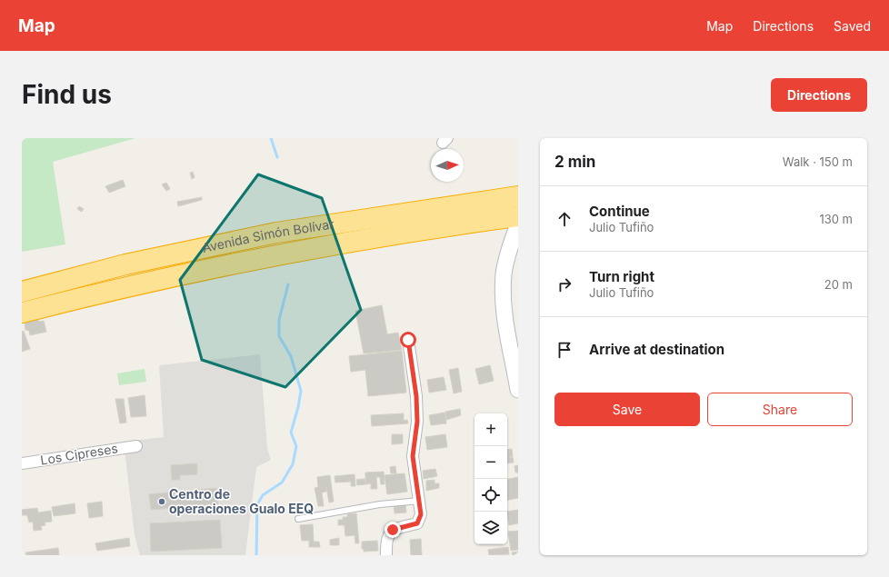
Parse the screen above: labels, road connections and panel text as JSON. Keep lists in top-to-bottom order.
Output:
{
  "streets": {
    "highway": ["Avenida Simón Bolívar"],
    "street": ["Los Cipreses"]
  },
  "places": ["Centro de operaciones Gualo EEQ"],
  "north": "right",
  "page": {
    "header": "Map",
    "nav": ["Map", "Directions", "Saved"],
    "buttons": [
      "Directions",
      ["Save", "Share"]
    ],
    "title": "Find us",
    "heading": ["2 min", "Walk · 150 m"],
    "list": [
      ["Continue", "Julio Tufiño", "130 m"],
      ["Turn right", "Julio Tufiño", "20 m"],
      "Arrive at destination"
    ],
    "map_buttons": ["+", "−"]
  }
}
